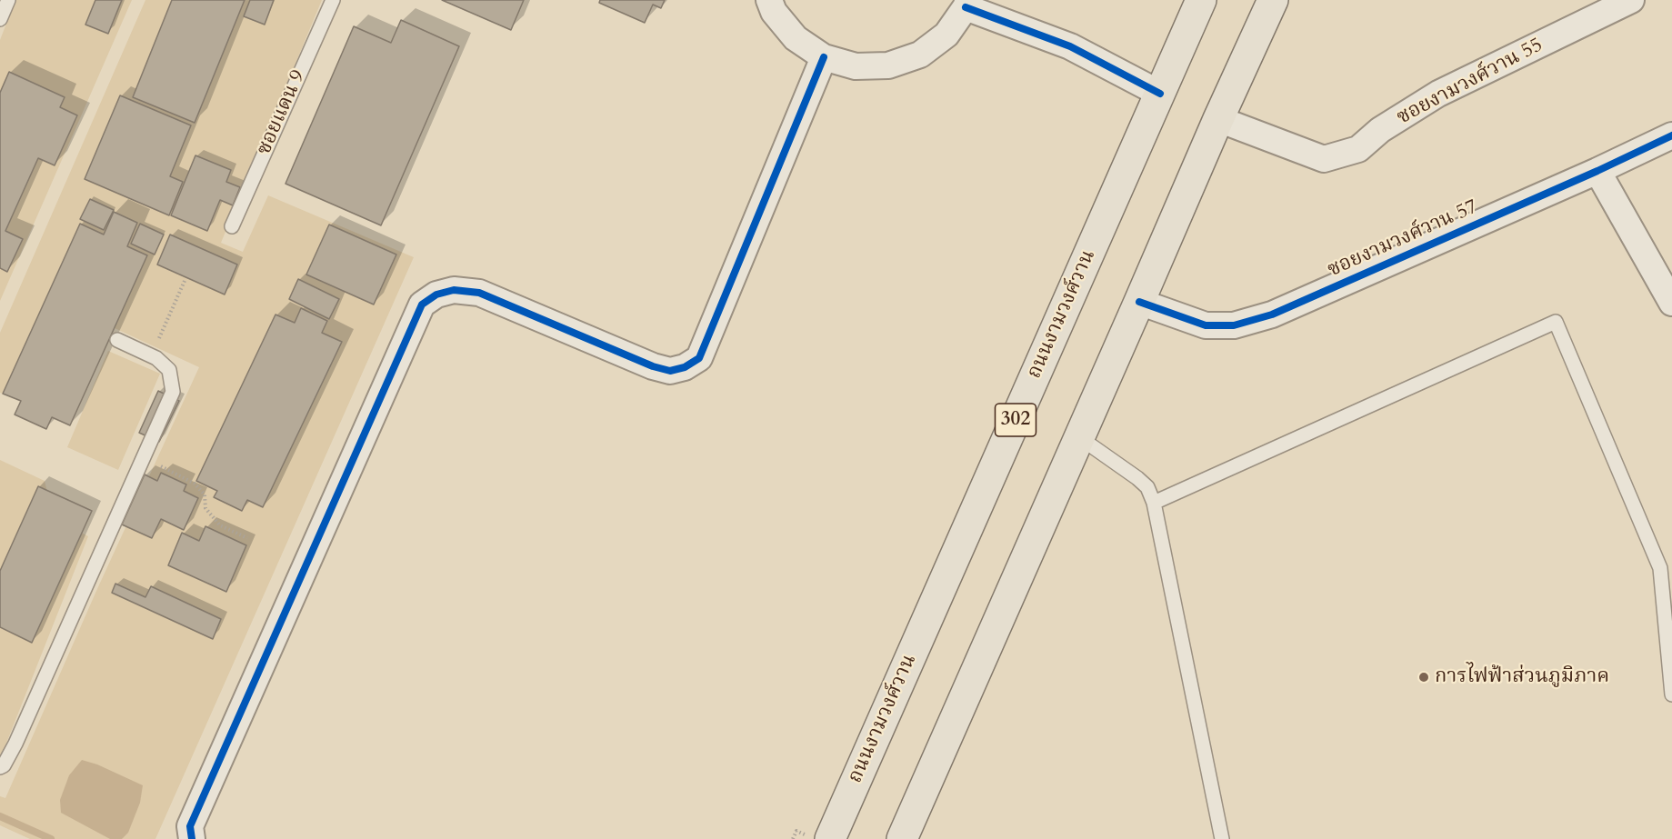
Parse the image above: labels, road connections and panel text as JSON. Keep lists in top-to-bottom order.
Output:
{
  "streets": {
    "main road": ["ถนนงามวงศ์วาน", "302"],
    "street": ["ซอยงามวงศ์วาน 55", "ซอยงามวงศ์วาน 57"],
    "lane": ["ซอยแดน 9"]
  },
  "places": ["การไฟฟ้าส่วนภูมิภาค"]
}
